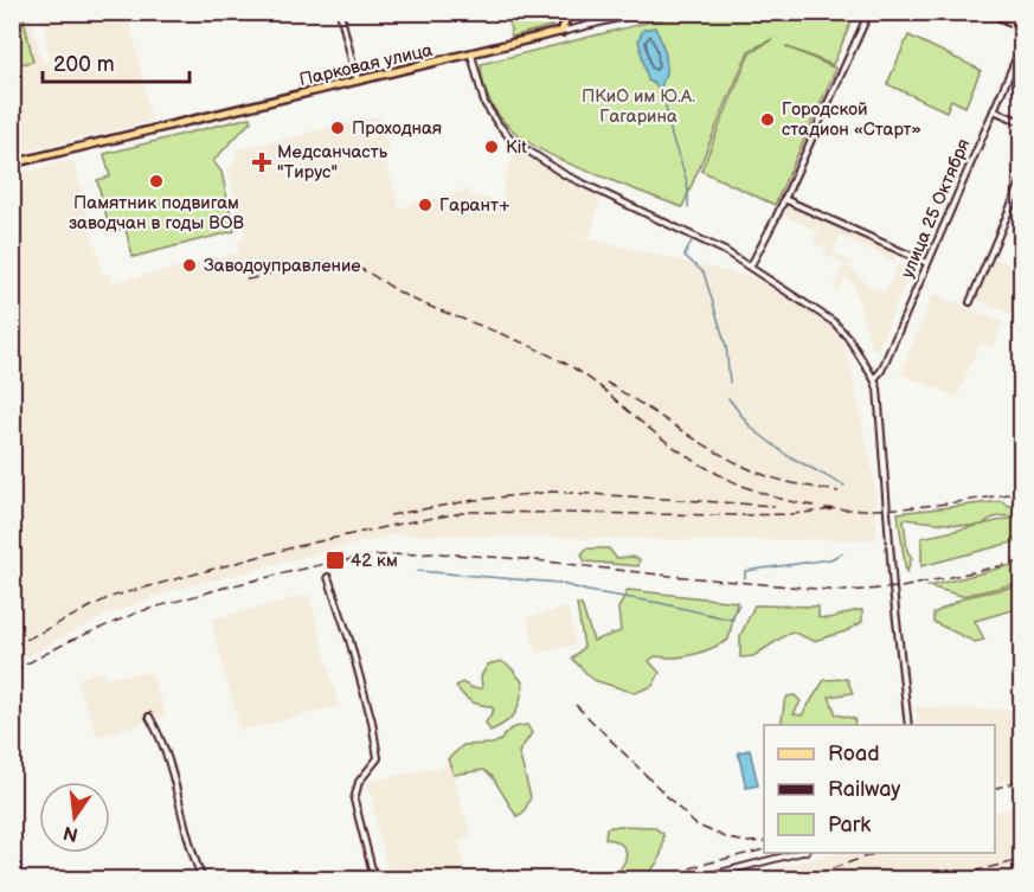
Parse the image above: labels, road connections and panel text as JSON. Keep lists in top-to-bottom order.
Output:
{
  "streets": {
    "main road": ["Парковая улица"],
    "street": ["улица 25 Октября"]
  },
  "parks": ["ПКиО им Ю.А. Гагарина"],
  "places": {
    "other": [
      "Городской стадион «Старт»",
      "Проходная",
      "Kit",
      "Памятник подвигам заводчан в годы ВОВ",
      "Гарант+",
      "Заводоуправление"
    ],
    "health": ["Медсанчасть \"Тирус\""],
    "transit": ["42 км"]
  },
  "legend": ["Road", "Railway", "Park"],
  "scale_bar": "200 m",
  "north": "bottom"
}
